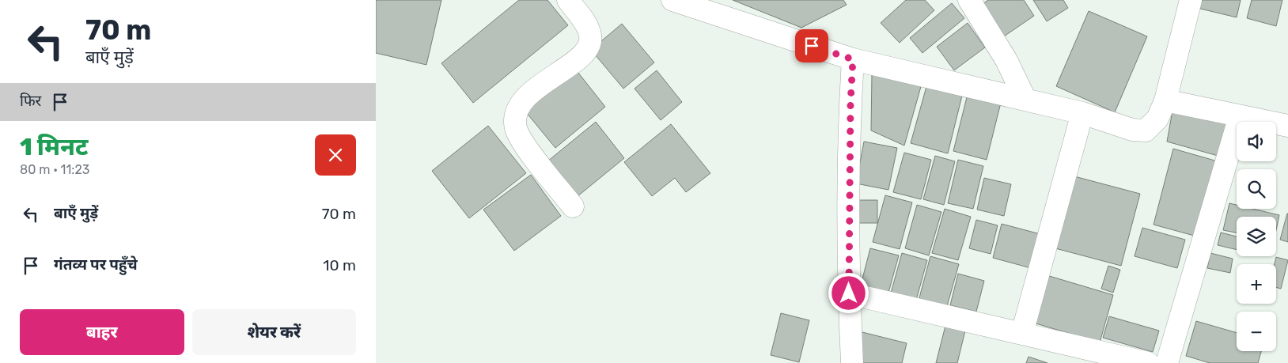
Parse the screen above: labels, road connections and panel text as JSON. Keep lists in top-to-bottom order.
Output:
{
  "page": {
    "turn": ["70 m", "बाएँ मुड़ें"],
    "then": "फिर",
    "heading": ["1 मिनट", "80 m · 11:23"],
    "map_buttons": ["+", "−"],
    "list": [
      {
        "name": "बाएँ मुड़ें",
        "value": "70 m"
      },
      {
        "name": "गंतव्य पर पहुँचे",
        "value": "10 m"
      }
    ],
    "buttons": ["बाहर", "शेयर करें"]
  }
}
